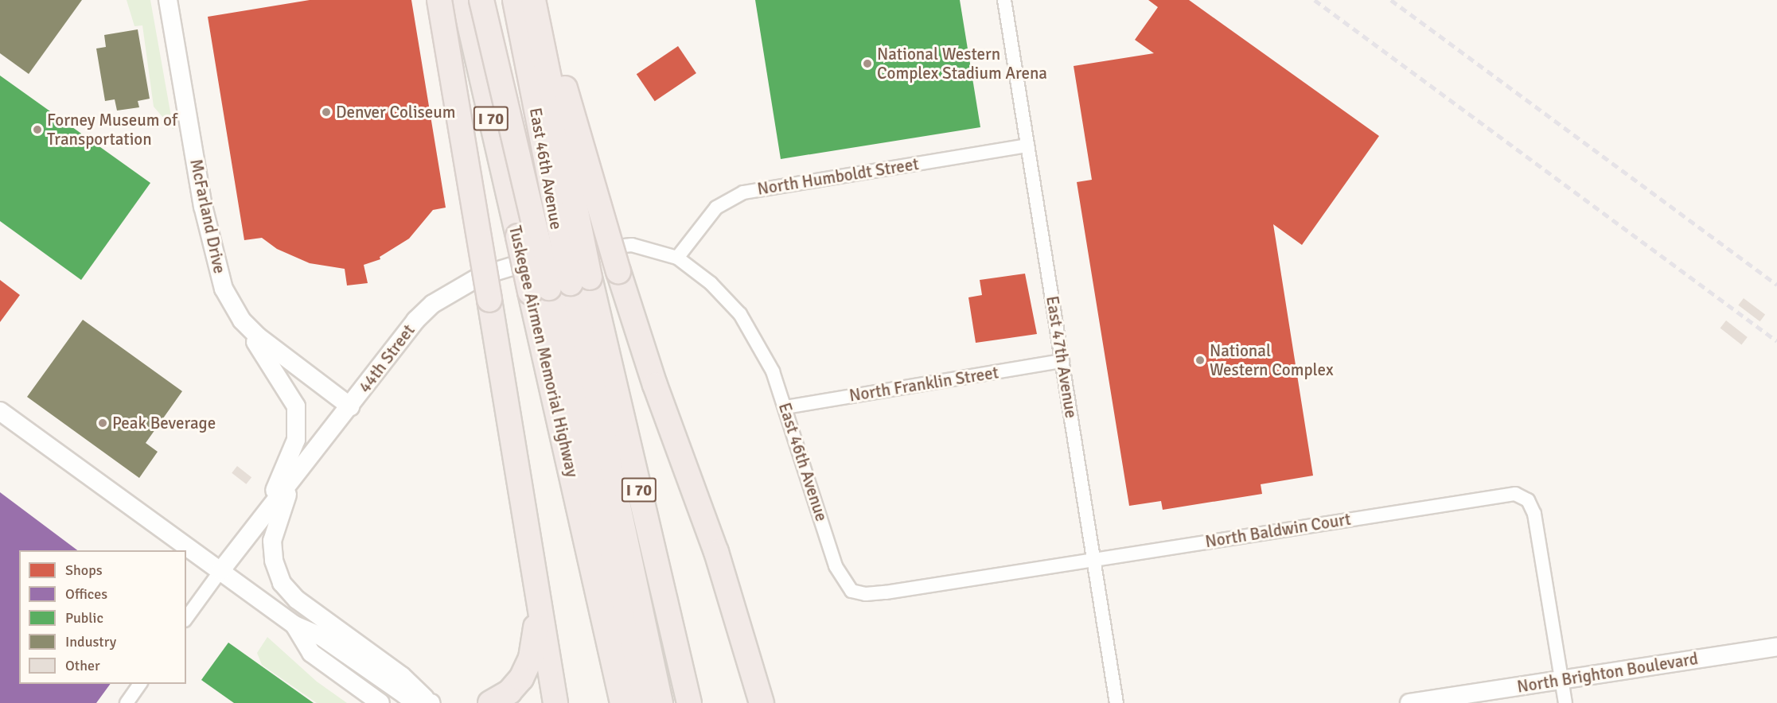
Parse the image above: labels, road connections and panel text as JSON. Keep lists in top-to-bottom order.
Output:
{
  "streets": {
    "highway": ["I 70", "Tuskegee Airmen Memorial Highway"],
    "street": [
      "East 46th Avenue",
      "North Humboldt Street",
      "McFarland Drive",
      "East 47th Avenue",
      "44th Street",
      "North Franklin Street",
      "North Baldwin Court",
      "North Brighton Boulevard"
    ]
  },
  "crossings": [
    ["East 46th Avenue", "North Humboldt Street"],
    ["East 46th Avenue", "Tuskegee Airmen Memorial Highway"],
    ["East 46th Avenue", "44th Street"],
    ["East 46th Avenue", "North Franklin Street"],
    ["East 46th Avenue", "North Baldwin Court"],
    ["North Humboldt Street", "East 47th Avenue"],
    ["North Humboldt Street", "44th Street"],
    ["McFarland Drive", "44th Street"],
    ["East 47th Avenue", "North Franklin Street"],
    ["East 47th Avenue", "North Baldwin Court"],
    ["North Baldwin Court", "North Brighton Boulevard"]
  ],
  "places": [
    "National Western Complex Stadium Arena",
    "Denver Coliseum",
    "Forney Museum of Transportation",
    "National Western Complex",
    "Peak Beverage"
  ],
  "legend": [
    "Shops",
    "Offices",
    "Public",
    "Industry",
    "Other"
  ]
}
